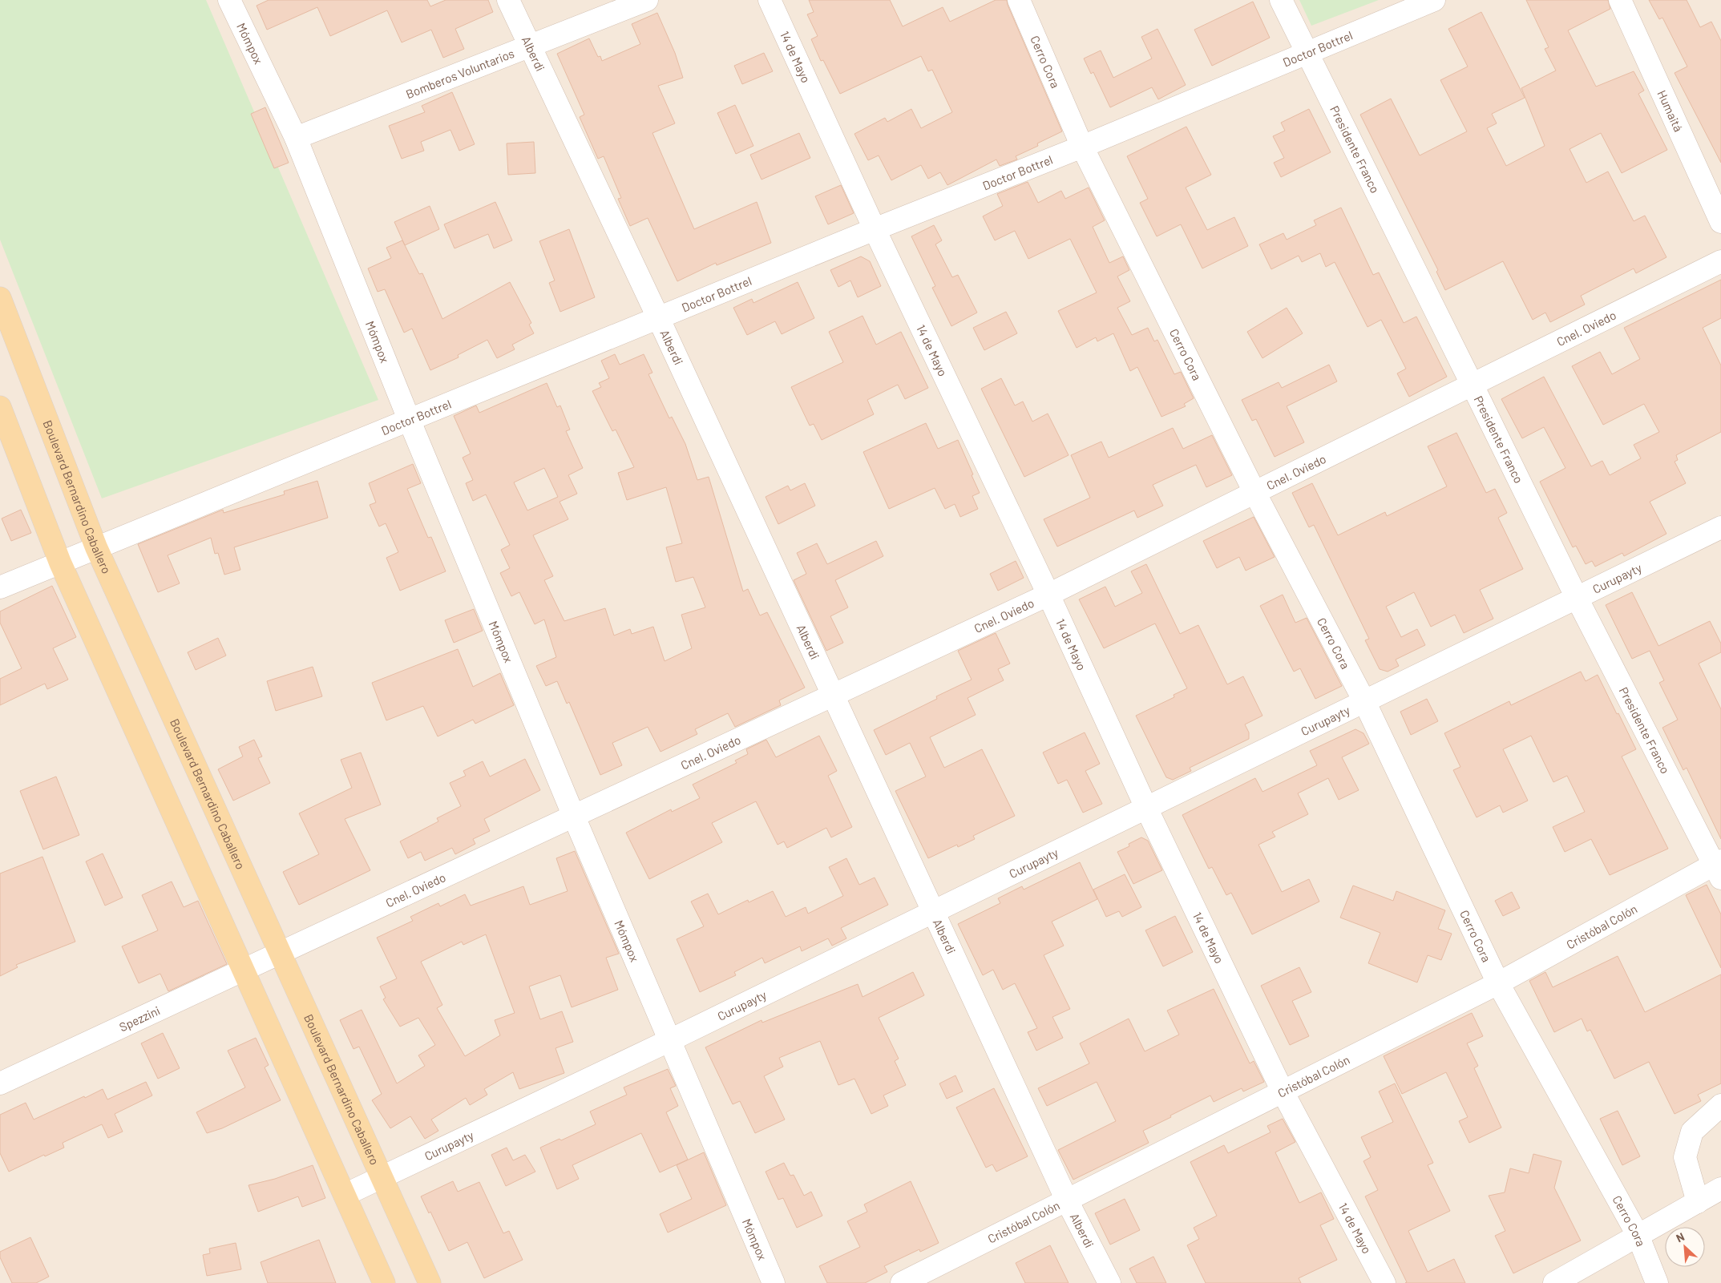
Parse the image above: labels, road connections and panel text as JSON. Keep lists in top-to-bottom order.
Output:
{
  "streets": {
    "main road": ["Boulevard Bernardino Caballero"],
    "street": [
      "Mómpox",
      "Doctor Bottrel",
      "Alberdi",
      "14 de Mayo",
      "Cerro Cora",
      "Bomberos Voluntarios",
      "Humaitá",
      "Presidente Franco",
      "Cnel. Oviedo",
      "Curupayty",
      "Cristóbal Colón",
      "Spezzini"
    ]
  },
  "crossings": [
    ["Mómpox", "Doctor Bottrel"],
    ["Mómpox", "Bomberos Voluntarios"],
    ["Mómpox", "Cnel. Oviedo"],
    ["Mómpox", "Curupayty"],
    ["Doctor Bottrel", "Alberdi"],
    ["Doctor Bottrel", "14 de Mayo"],
    ["Doctor Bottrel", "Cerro Cora"],
    ["Doctor Bottrel", "Presidente Franco"],
    ["Doctor Bottrel", "Boulevard Bernardino Caballero"],
    ["Alberdi", "Bomberos Voluntarios"],
    ["Alberdi", "Cnel. Oviedo"],
    ["Alberdi", "Curupayty"],
    ["Alberdi", "Cristóbal Colón"],
    ["14 de Mayo", "Cnel. Oviedo"],
    ["14 de Mayo", "Curupayty"],
    ["14 de Mayo", "Cristóbal Colón"],
    ["Cerro Cora", "Cnel. Oviedo"],
    ["Cerro Cora", "Curupayty"],
    ["Cerro Cora", "Cristóbal Colón"],
    ["Presidente Franco", "Cnel. Oviedo"],
    ["Presidente Franco", "Curupayty"],
    ["Presidente Franco", "Cristóbal Colón"],
    ["Cnel. Oviedo", "Boulevard Bernardino Caballero"],
    ["Cnel. Oviedo", "Spezzini"],
    ["Boulevard Bernardino Caballero", "Curupayty"],
    ["Boulevard Bernardino Caballero", "Spezzini"]
  ],
  "north": "top left"
}
